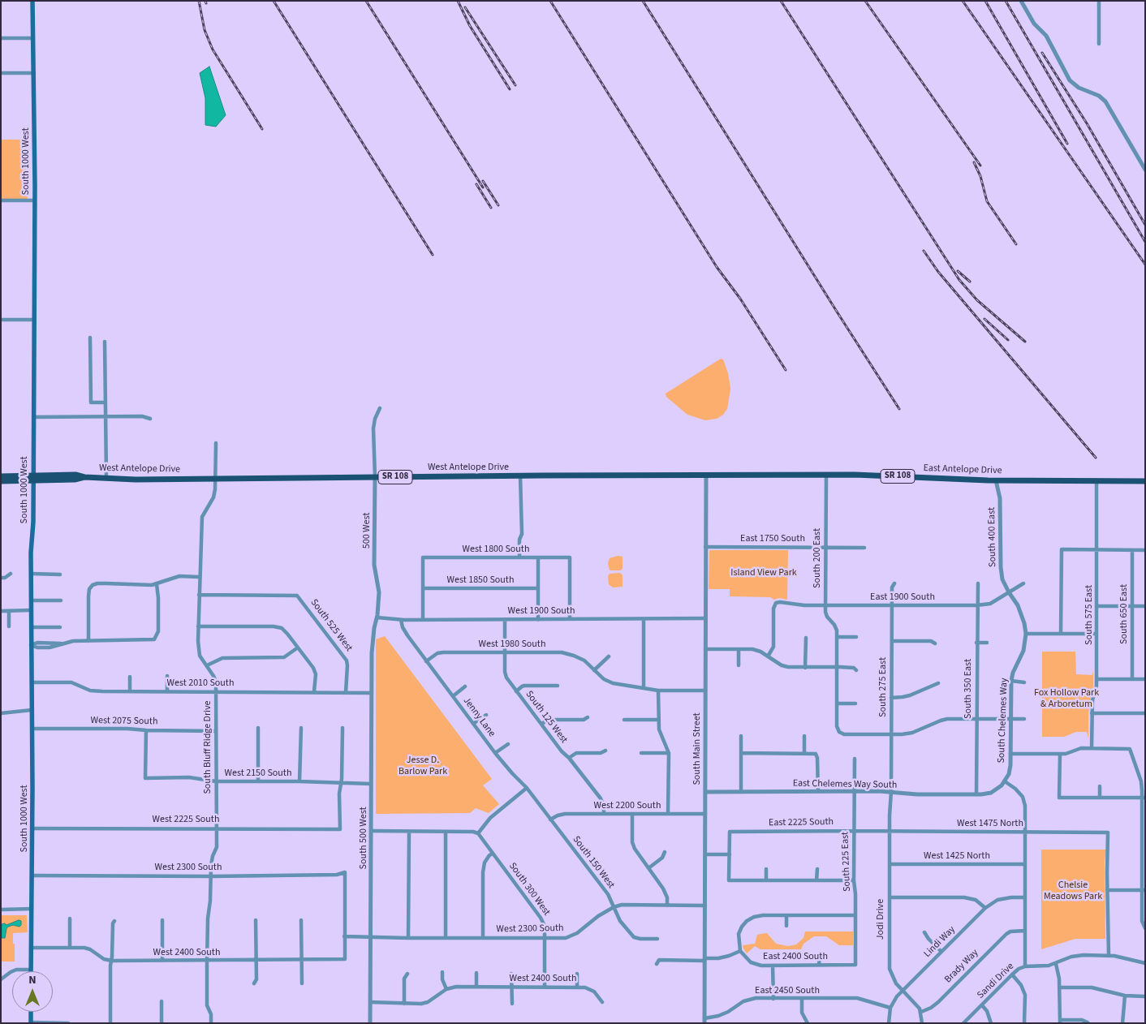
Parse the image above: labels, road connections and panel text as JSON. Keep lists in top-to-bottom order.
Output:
{
  "streets": {
    "main road": [
      "South 1000 West",
      "West Antelope Drive",
      "East Antelope Drive",
      "SR 108"
    ],
    "street": [
      "500 West",
      "South 400 East",
      "East 1750 South",
      "West 1800 South",
      "South 200 East",
      "West 1850 South",
      "East 1900 South",
      "West 1900 South",
      "South 650 East",
      "South 575 East",
      "South 525 West",
      "West 1980 South",
      "West 2010 South",
      "South 275 East",
      "South 350 East",
      "Jenny Lane",
      "South 125 West",
      "South Chelemes Way",
      "West 2075 South",
      "South Bluff Ridge Drive",
      "South Main Street",
      "West 2150 South",
      "East Chelemes Way South",
      "West 2200 South",
      "West 2225 South",
      "East 2225 South",
      "West 1475 North",
      "South 500 West",
      "West 1425 North",
      "South 225 East",
      "South 150 West",
      "West 2300 South",
      "South 300 West",
      "Jodi Drive",
      "Lindi Way",
      "West 2400 South",
      "East 2400 South",
      "Brady Way",
      "Sandi Drive",
      "East 2450 South"
    ]
  },
  "crossings": [
    ["South 1000 West", "West Antelope Drive"],
    ["South 1000 West", "West 2010 South"],
    ["South 1000 West", "West 2075 South"],
    ["South 1000 West", "West 2225 South"],
    ["South 1000 West", "West 2300 South"],
    ["South 1000 West", "West 2400 South"],
    ["West Antelope Drive", "East Antelope Drive"],
    ["West Antelope Drive", "500 West"],
    ["West Antelope Drive", "South Bluff Ridge Drive"],
    ["West Antelope Drive", "South Main Street"],
    ["East Antelope Drive", "South 400 East"],
    ["East Antelope Drive", "South 200 East"],
    ["East Antelope Drive", "South 575 East"],
    ["East Antelope Drive", "South Main Street"],
    ["500 West", "West 1900 South"],
    ["500 West", "South 500 West"],
    ["South 400 East", "East 1900 South"],
    ["South 400 East", "South Chelemes Way"],
    ["East 1750 South", "South 200 East"],
    ["East 1750 South", "South Main Street"],
    ["West 1800 South", "West 1850 South"],
    ["West 1800 South", "West 1900 South"],
    ["South 200 East", "East 1900 South"],
    ["South 200 East", "South 275 East"],
    ["East 1900 South", "South 275 East"],
    ["East 1900 South", "South 350 East"],
    ["East 1900 South", "South Chelemes Way"],
    ["West 1900 South", "Jenny Lane"],
    ["West 1900 South", "South 125 West"],
    ["West 1900 South", "South Main Street"],
    ["South 525 West", "West 2010 South"],
    ["South 525 West", "South Bluff Ridge Drive"],
    ["West 1980 South", "Jenny Lane"],
    ["West 1980 South", "South 125 West"],
    ["West 1980 South", "South Main Street"],
    ["West 2010 South", "South Bluff Ridge Drive"],
    ["West 2010 South", "South 500 West"],
    ["South 275 East", "East Chelemes Way South"],
    ["South 275 East", "Jodi Drive"],
    ["South 350 East", "East Chelemes Way South"],
    ["Jenny Lane", "West 2200 South"],
    ["Jenny Lane", "South 150 West"],
    ["South 125 West", "West 2200 South"],
    ["South Chelemes Way", "East Chelemes Way South"],
    ["South Chelemes Way", "Sandi Drive"],
    ["West 2075 South", "South Bluff Ridge Drive"],
    ["West 2075 South", "West 2150 South"],
    ["South Bluff Ridge Drive", "West 2150 South"],
    ["South Bluff Ridge Drive", "West 2225 South"],
    ["South Bluff Ridge Drive", "West 2300 South"],
    ["South Bluff Ridge Drive", "West 2400 South"],
    ["South Main Street", "East Chelemes Way South"],
    ["South Main Street", "West 2200 South"],
    ["South Main Street", "West 2300 South"],
    ["South Main Street", "East 2450 South"],
    ["West 2150 South", "West 2225 South"],
    ["West 2150 South", "South 500 West"],
    ["East Chelemes Way South", "South 225 East"],
    ["East Chelemes Way South", "Sandi Drive"],
    ["West 2200 South", "South 150 West"],
    ["East 2225 South", "West 1475 North"],
    ["East 2225 South", "South 225 East"],
    ["West 1475 North", "Jodi Drive"],
    ["West 1475 North", "Sandi Drive"],
    ["South 500 West", "West 2300 South"],
    ["South 500 West", "West 2400 South"],
    ["West 1425 North", "Jodi Drive"],
    ["West 1425 North", "Sandi Drive"],
    ["South 225 East", "East 2400 South"],
    ["South 150 West", "West 2300 South"],
    ["West 2300 South", "South 300 West"],
    ["West 2300 South", "West 2400 South"],
    ["South 300 West", "West 2400 South"],
    ["Jodi Drive", "Lindi Way"],
    ["Jodi Drive", "Brady Way"],
    ["Lindi Way", "Sandi Drive"],
    ["Lindi Way", "East 2450 South"],
    ["Brady Way", "Sandi Drive"]
  ],
  "parks": [
    "Island View Park",
    "Fox Hollow Park & Arboretum",
    "Jesse D. Barlow Park",
    "Chelsie Meadows Park"
  ],
  "north": "top"
}
